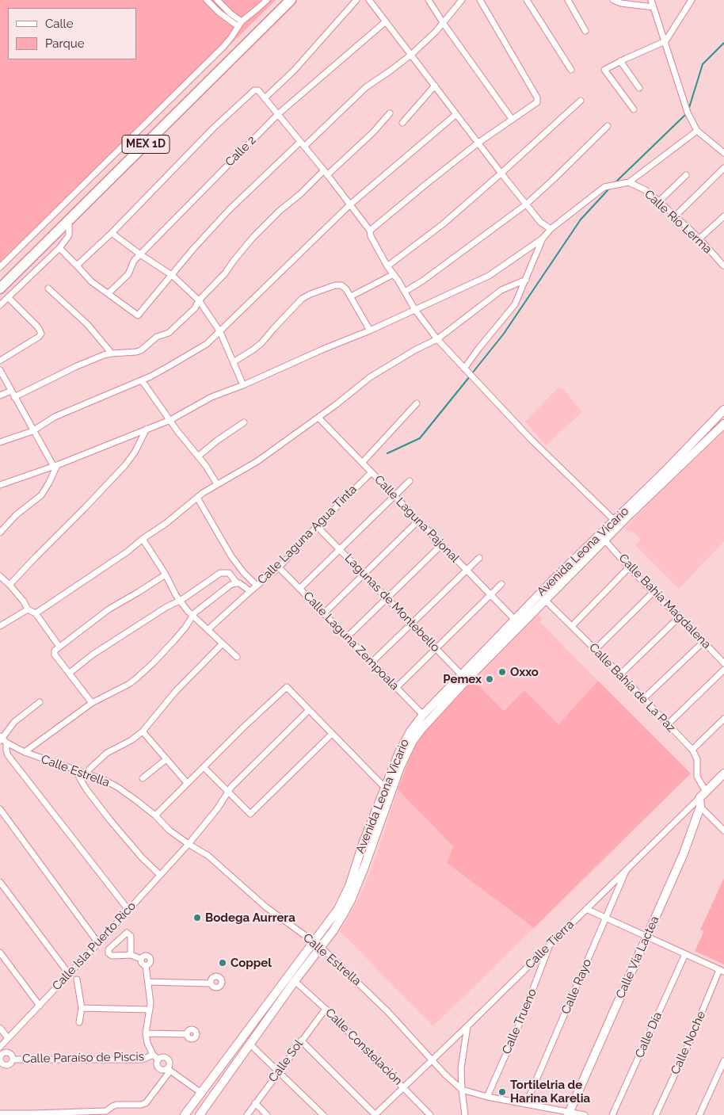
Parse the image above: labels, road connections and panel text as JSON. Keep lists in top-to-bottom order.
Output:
{
  "streets": {
    "highway": ["MEX 1D"],
    "street": [
      "Calle 2",
      "Calle Río Lerma",
      "Calle Laguna Pajonal",
      "Calle Laguna Agua Tinta",
      "Avenida Leona Vicario",
      "Calle Bahía Magdalena",
      "Lagunas de Montebello",
      "Calle Laguna Zempoala",
      "Calle Bahía de La Paz",
      "Calle Estrella",
      "Calle Tierra",
      "Calle Isla Puerto Rico",
      "Calle Vía Lactea",
      "Calle Rayo",
      "Calle Trueno",
      "Calle Día",
      "Calle Noche",
      "Calle Constelación",
      "Calle Paraíso de Piscis",
      "Calle Sol"
    ]
  },
  "crossings": [
    ["Calle Laguna Pajonal", "Calle Laguna Agua Tinta"],
    ["Calle Laguna Pajonal", "Avenida Leona Vicario"],
    ["Calle Laguna Agua Tinta", "Lagunas de Montebello"],
    ["Calle Laguna Agua Tinta", "Calle Laguna Zempoala"],
    ["Avenida Leona Vicario", "Calle Bahía Magdalena"],
    ["Avenida Leona Vicario", "Lagunas de Montebello"],
    ["Avenida Leona Vicario", "Calle Laguna Zempoala"],
    ["Avenida Leona Vicario", "Calle Bahía de La Paz"],
    ["Avenida Leona Vicario", "Calle Estrella"],
    ["Avenida Leona Vicario", "Calle Constelación"],
    ["Calle Bahía de La Paz", "Calle Tierra"],
    ["Calle Estrella", "Calle Tierra"],
    ["Calle Estrella", "Calle Isla Puerto Rico"],
    ["Calle Estrella", "Calle Vía Lactea"],
    ["Calle Estrella", "Calle Rayo"],
    ["Calle Estrella", "Calle Trueno"],
    ["Calle Tierra", "Calle Vía Lactea"],
    ["Calle Tierra", "Calle Rayo"],
    ["Calle Tierra", "Calle Trueno"],
    ["Calle Tierra", "Calle Constelación"],
    ["Calle Constelación", "Calle Sol"]
  ],
  "places": [
    "Oxxo",
    "Pemex",
    "Bodega Aurrera",
    "Coppel",
    "Tortilelria de Harina Karelia"
  ],
  "legend": ["Calle", "Parque"]
}
